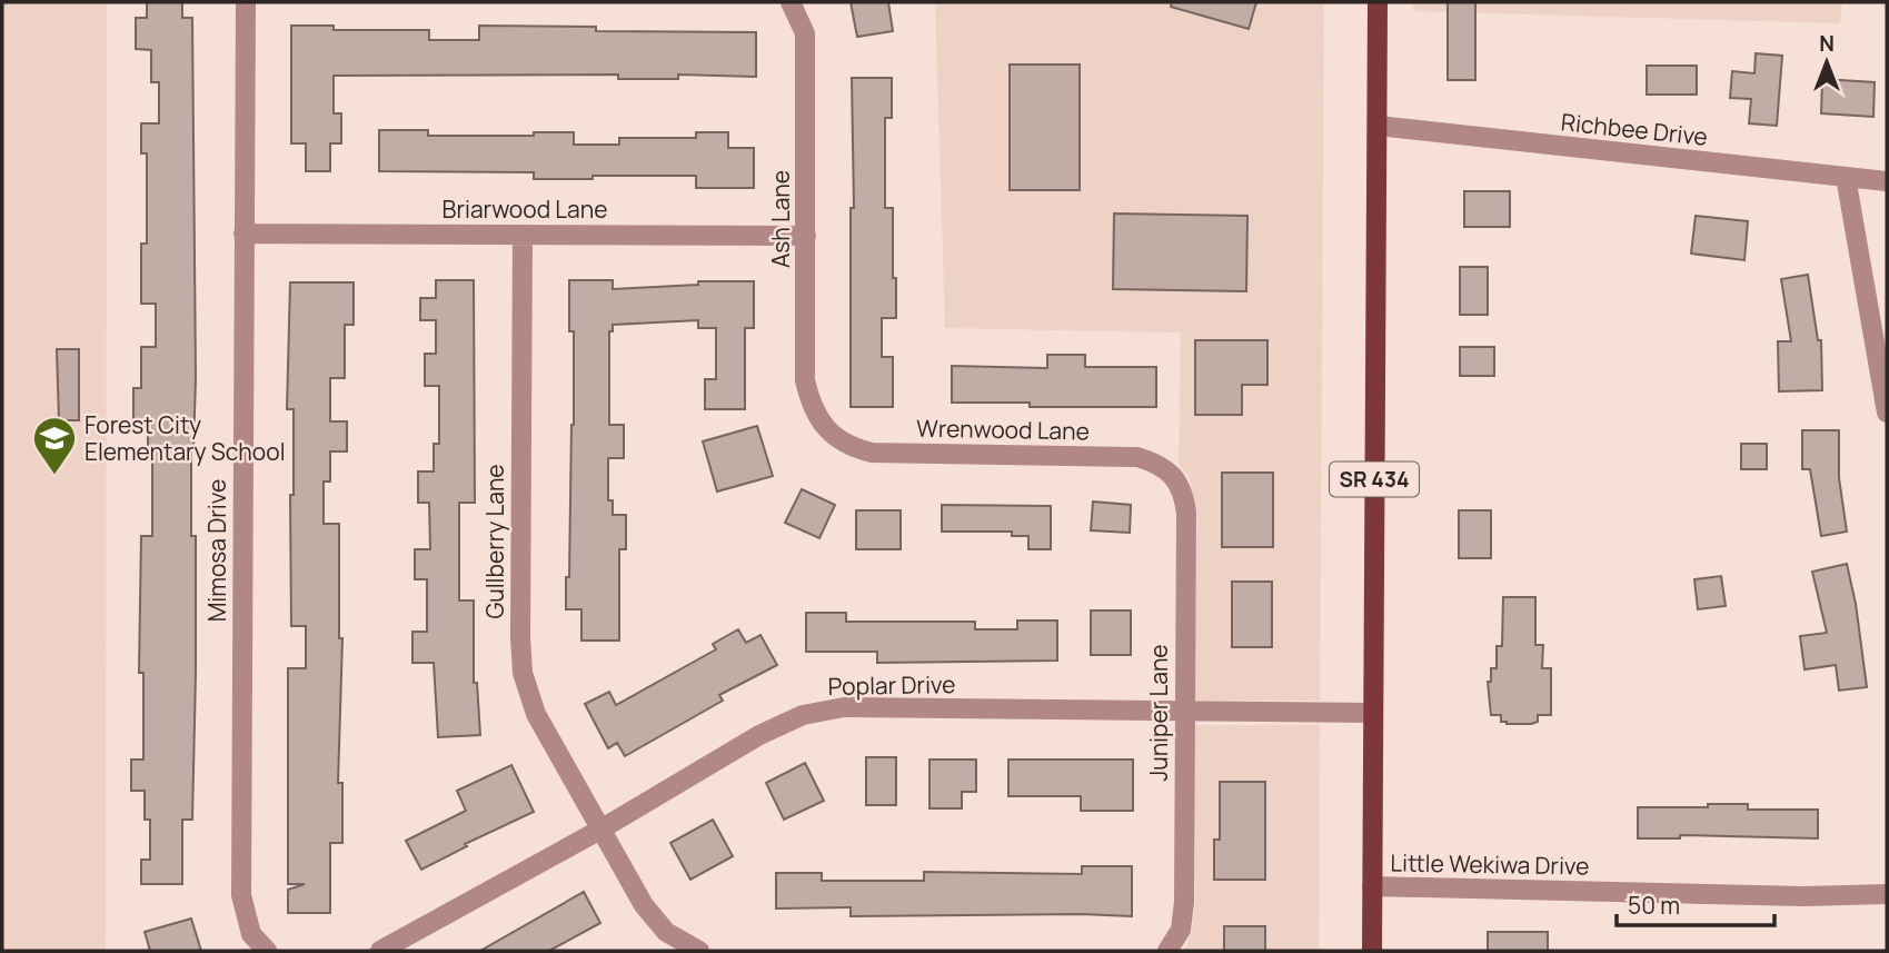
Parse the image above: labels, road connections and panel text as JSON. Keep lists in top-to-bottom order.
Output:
{
  "streets": {
    "main road": ["SR 434"],
    "street": [
      "Richbee Drive",
      "Briarwood Lane",
      "Ash Lane",
      "Wrenwood Lane",
      "Gullberry Lane",
      "Mimosa Drive",
      "Poplar Drive",
      "Juniper Lane",
      "Little Wekiwa Drive"
    ]
  },
  "crossings": [
    ["Richbee Drive", "SR 434"],
    ["Briarwood Lane", "Ash Lane"],
    ["Briarwood Lane", "Gullberry Lane"],
    ["Briarwood Lane", "Mimosa Drive"],
    ["Ash Lane", "Wrenwood Lane"],
    ["Wrenwood Lane", "Juniper Lane"],
    ["SR 434", "Poplar Drive"],
    ["SR 434", "Little Wekiwa Drive"],
    ["Gullberry Lane", "Poplar Drive"],
    ["Poplar Drive", "Juniper Lane"]
  ],
  "places": {
    "school or university": ["Forest City Elementary School"]
  },
  "scale_bar": "50 m",
  "north": "top"
}
